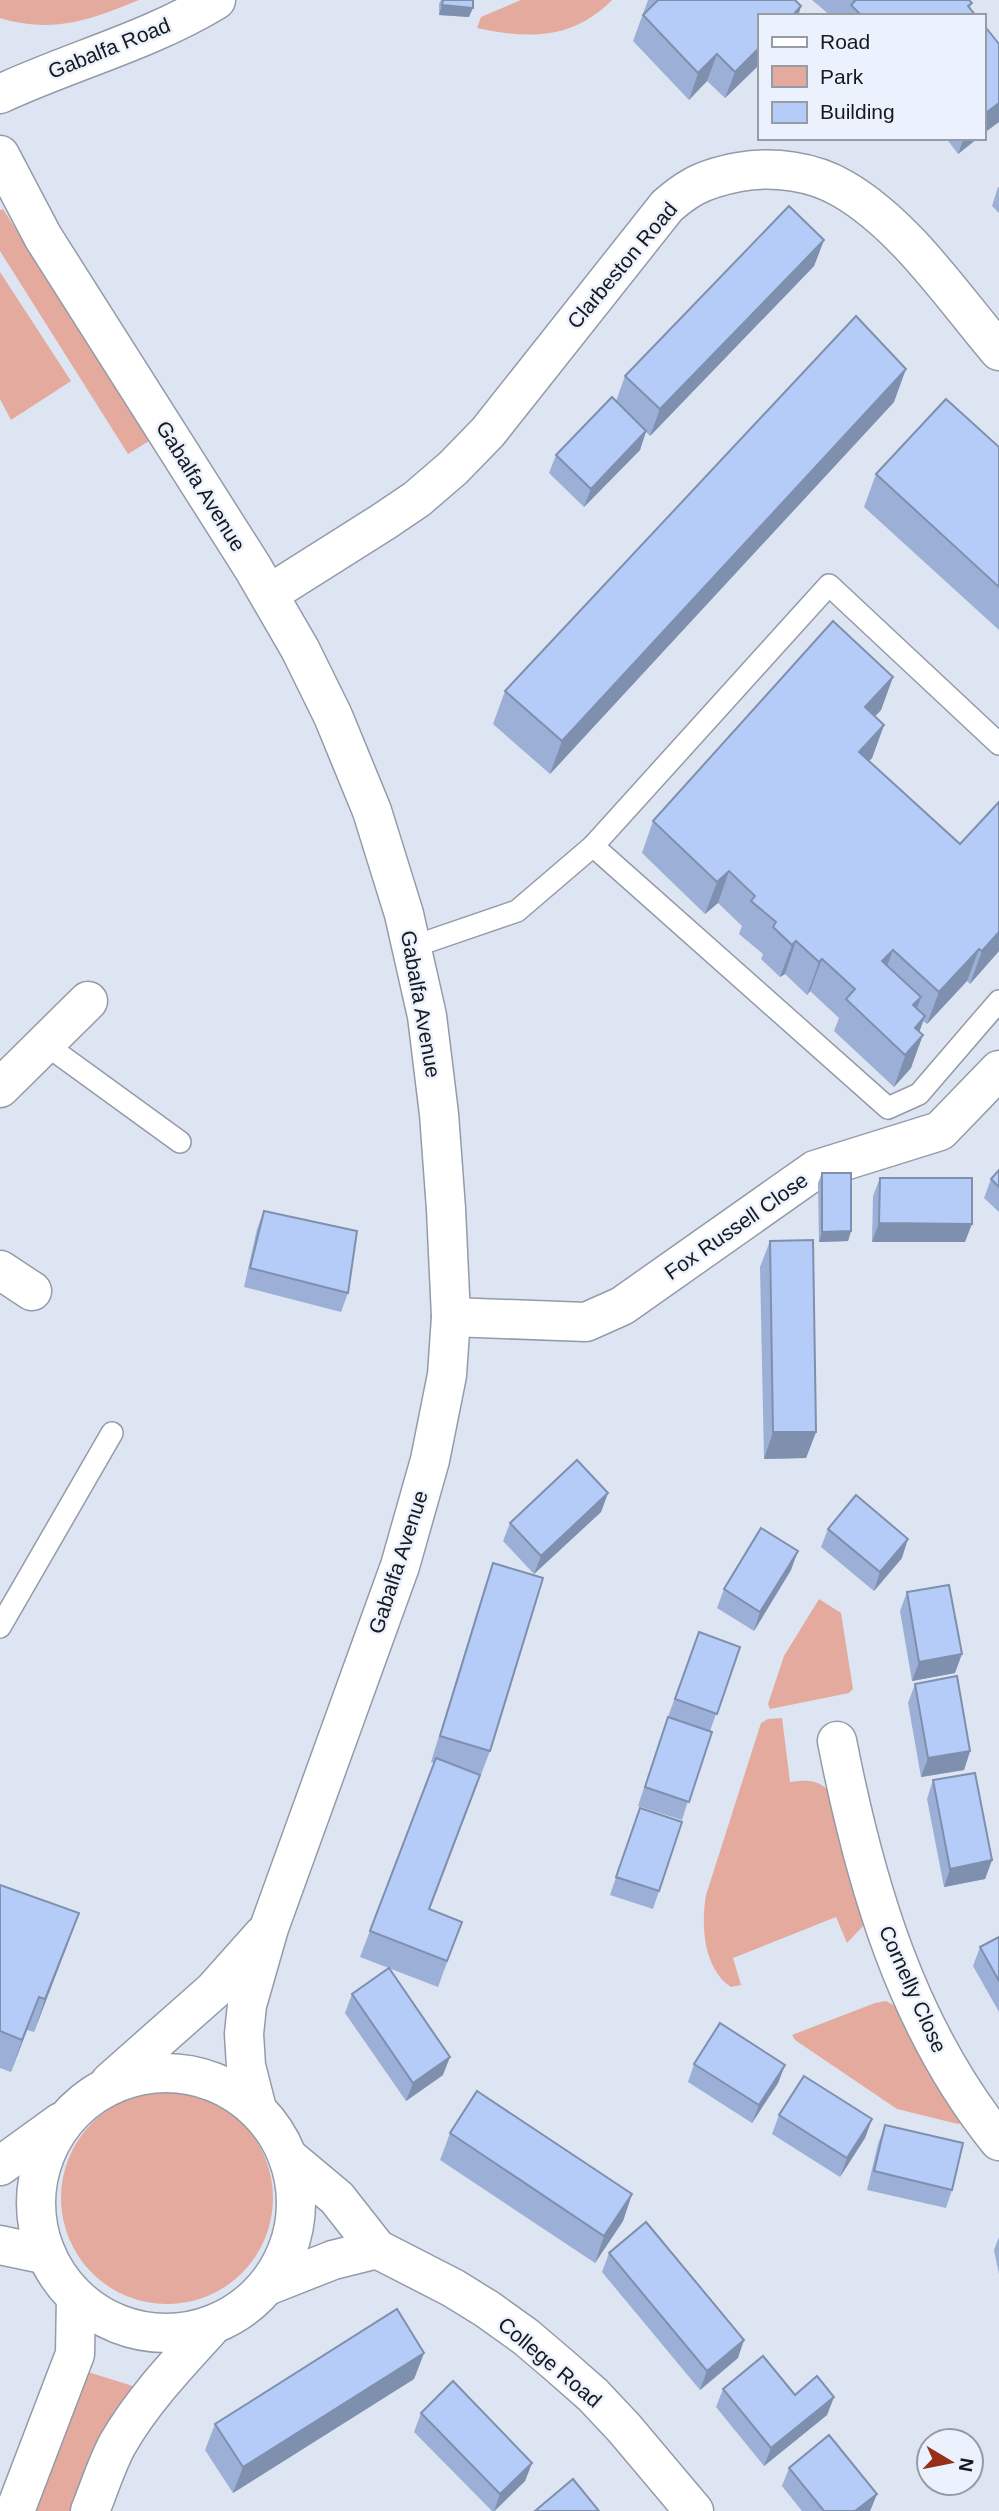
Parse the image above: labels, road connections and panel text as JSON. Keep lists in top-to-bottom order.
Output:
{
  "streets": {
    "street": [
      "Gabalfa Road",
      "Clarbeston Road",
      "Gabalfa Avenue",
      "Fox Russell Close",
      "Cornelly Close",
      "College Road"
    ]
  },
  "crossings": [
    ["Clarbeston Road", "Gabalfa Avenue"],
    ["Gabalfa Avenue", "Fox Russell Close"]
  ],
  "legend": ["Road", "Park", "Building"],
  "north": "right"
}
